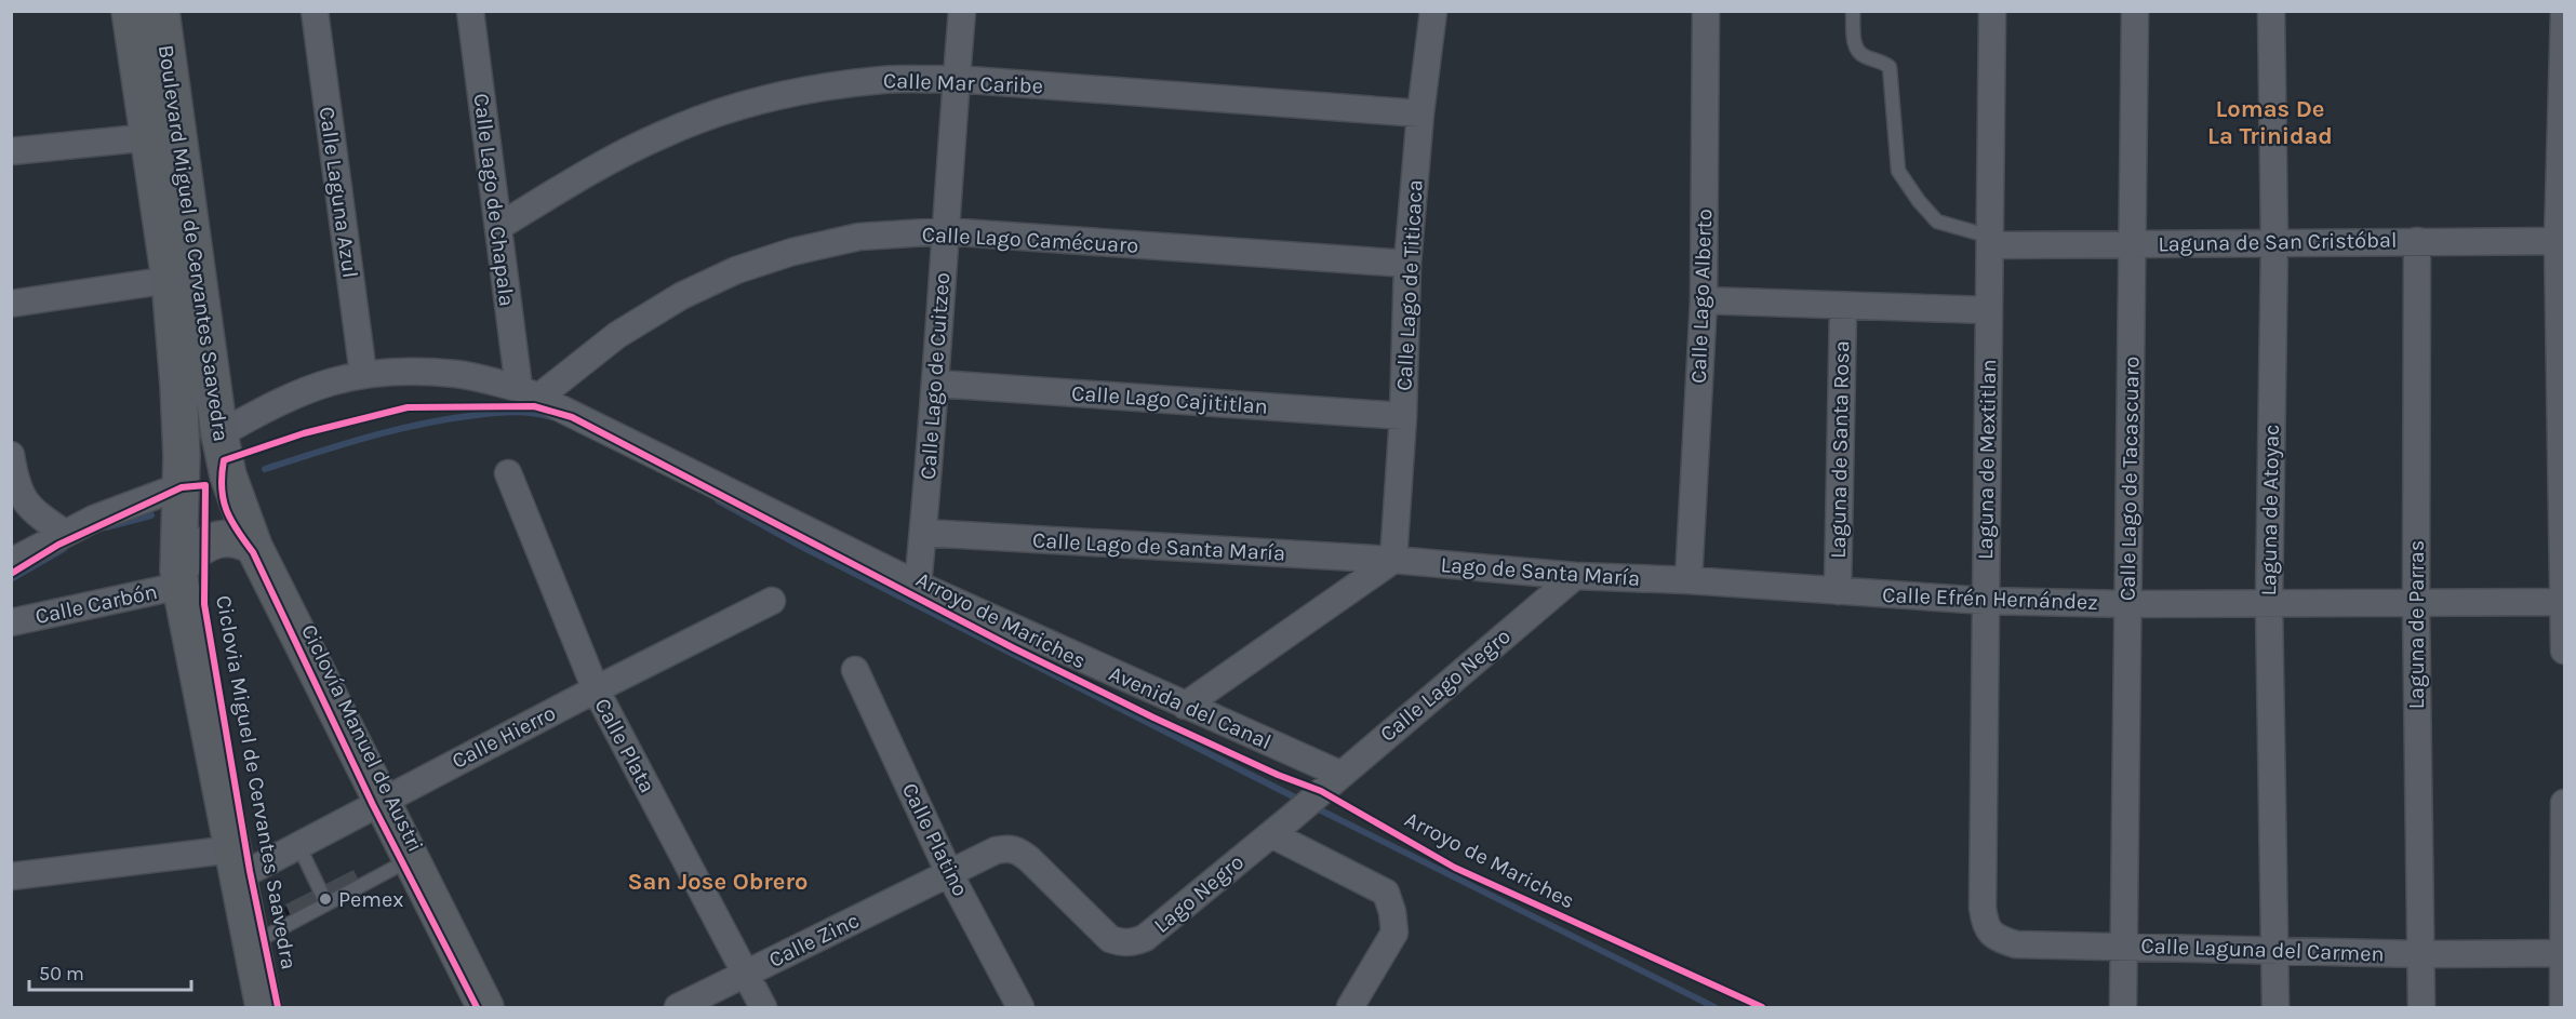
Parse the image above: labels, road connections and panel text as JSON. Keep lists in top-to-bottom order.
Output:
{
  "streets": {
    "main road": ["Boulevard Miguel de Cervantes Saavedra"],
    "street": [
      "Calle Mar Caribe",
      "Calle Laguna Azul",
      "Calle Lago de Chapala",
      "Calle Lago Camécuaro",
      "Laguna de San Cristóbal",
      "Calle Lago de Titicaca",
      "Calle Lago Alberto",
      "Calle Lago de Cuitzeo",
      "Calle Lago Cajititlan",
      "Laguna de Santa Rosa",
      "Laguna de Mextitlan",
      "Calle Lago de Tacascuaro",
      "Laguna de Atoyac",
      "Calle Lago de Santa María",
      "Lago de Santa María",
      "Calle Efrén Hernández",
      "Calle Carbón",
      "Laguna de Parras",
      "Calle Lago Negro",
      "Avenida del Canal",
      "Calle Hierro",
      "Calle Plata",
      "Calle Platino",
      "Lago Negro",
      "Calle Zinc",
      "Calle Laguna del Carmen"
    ],
    "cycle path": ["Arroyo de Mariches", "Ciclovia Miguel de Cervantes Saavedra"]
  },
  "crossings": [
    ["Calle Mar Caribe", "Calle Lago de Chapala"],
    ["Calle Mar Caribe", "Calle Lago de Titicaca"],
    ["Calle Mar Caribe", "Calle Lago de Cuitzeo"],
    ["Calle Laguna Azul", "Avenida del Canal"],
    ["Calle Lago de Chapala", "Calle Lago Camécuaro"],
    ["Calle Lago de Chapala", "Avenida del Canal"],
    ["Calle Lago Camécuaro", "Calle Lago de Titicaca"],
    ["Calle Lago Camécuaro", "Calle Lago de Cuitzeo"],
    ["Calle Lago Camécuaro", "Avenida del Canal"],
    ["Laguna de San Cristóbal", "Laguna de Mextitlan"],
    ["Laguna de San Cristóbal", "Calle Lago de Tacascuaro"],
    ["Laguna de San Cristóbal", "Laguna de Atoyac"],
    ["Laguna de San Cristóbal", "Laguna de Parras"],
    ["Boulevard Miguel de Cervantes Saavedra", "Calle Carbón"],
    ["Boulevard Miguel de Cervantes Saavedra", "Avenida del Canal"],
    ["Boulevard Miguel de Cervantes Saavedra", "Calle Hierro"],
    ["Calle Lago de Titicaca", "Calle Lago Cajititlan"],
    ["Calle Lago de Titicaca", "Calle Lago de Santa María"],
    ["Calle Lago de Titicaca", "Lago de Santa María"],
    ["Calle Lago Alberto", "Lago de Santa María"],
    ["Calle Lago Alberto", "Calle Efrén Hernández"],
    ["Calle Lago de Cuitzeo", "Calle Lago Cajititlan"],
    ["Calle Lago de Cuitzeo", "Calle Lago de Santa María"],
    ["Calle Lago de Cuitzeo", "Avenida del Canal"],
    ["Laguna de Santa Rosa", "Calle Efrén Hernández"],
    ["Laguna de Mextitlan", "Calle Efrén Hernández"],
    ["Laguna de Mextitlan", "Calle Laguna del Carmen"],
    ["Calle Lago de Tacascuaro", "Calle Efrén Hernández"],
    ["Calle Lago de Tacascuaro", "Calle Laguna del Carmen"],
    ["Laguna de Atoyac", "Calle Efrén Hernández"],
    ["Laguna de Atoyac", "Calle Laguna del Carmen"],
    ["Calle Lago de Santa María", "Lago de Santa María"],
    ["Lago de Santa María", "Calle Efrén Hernández"],
    ["Lago de Santa María", "Calle Lago Negro"],
    ["Calle Efrén Hernández", "Laguna de Parras"],
    ["Laguna de Parras", "Calle Laguna del Carmen"],
    ["Calle Lago Negro", "Avenida del Canal"],
    ["Calle Lago Negro", "Lago Negro"],
    ["Calle Hierro", "Calle Plata"],
    ["Calle Plata", "Calle Zinc"],
    ["Calle Platino", "Lago Negro"],
    ["Calle Platino", "Calle Zinc"],
    ["Lago Negro", "Calle Zinc"]
  ],
  "districts": ["Lomas De La Trinidad", "San Jose Obrero"],
  "places": ["Pemex"],
  "scale_bar": "50 m"
}
